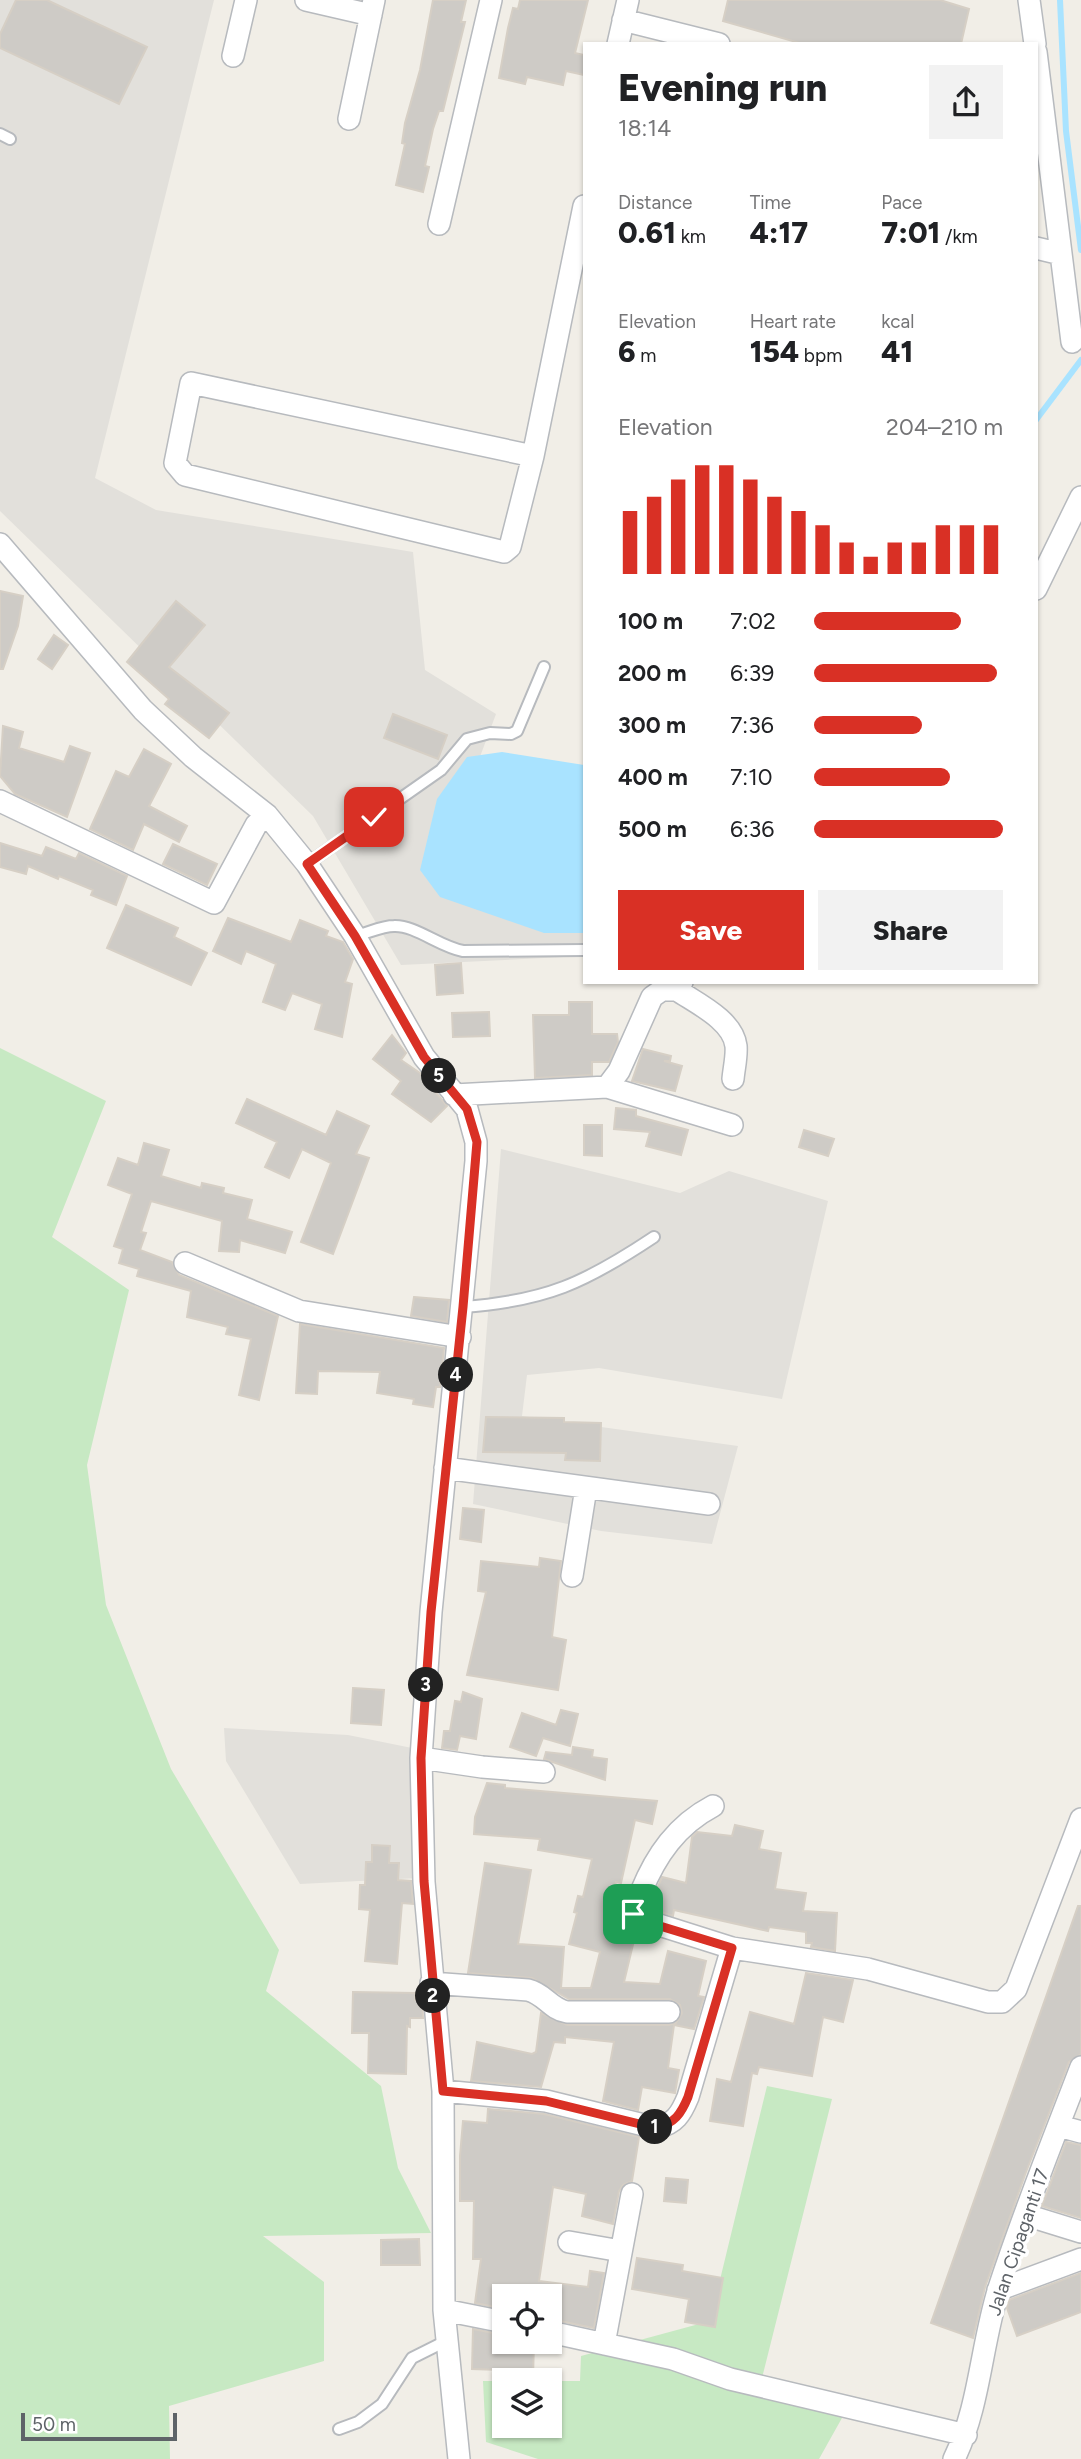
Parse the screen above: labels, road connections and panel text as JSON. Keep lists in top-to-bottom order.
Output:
{
  "streets": {
    "street": ["Jalan Cipaganti 17"]
  },
  "scale_bar": "50 m",
  "page": {
    "heading": ["Evening run", "18:14"],
    "stats": [
      ["Distance", "0.61 km"],
      ["Time", "4:17"],
      ["Pace", "7:01 /km"],
      ["Elevation", "6 m"],
      ["Heart rate", "154 bpm"],
      ["kcal", "41"]
    ],
    "chart": ["Elevation", "204–210 m"],
    "list": [
      {
        "name": "100 m",
        "note": "7:02"
      },
      {
        "name": "200 m",
        "note": "6:39"
      },
      {
        "name": "300 m",
        "note": "7:36"
      },
      {
        "name": "400 m",
        "note": "7:10"
      },
      {
        "name": "500 m",
        "note": "6:36"
      }
    ],
    "buttons": ["Save", "Share"],
    "pins": [
      "5",
      "4",
      "3",
      "2",
      "1"
    ],
    "scale": "50 m"
  }
}
